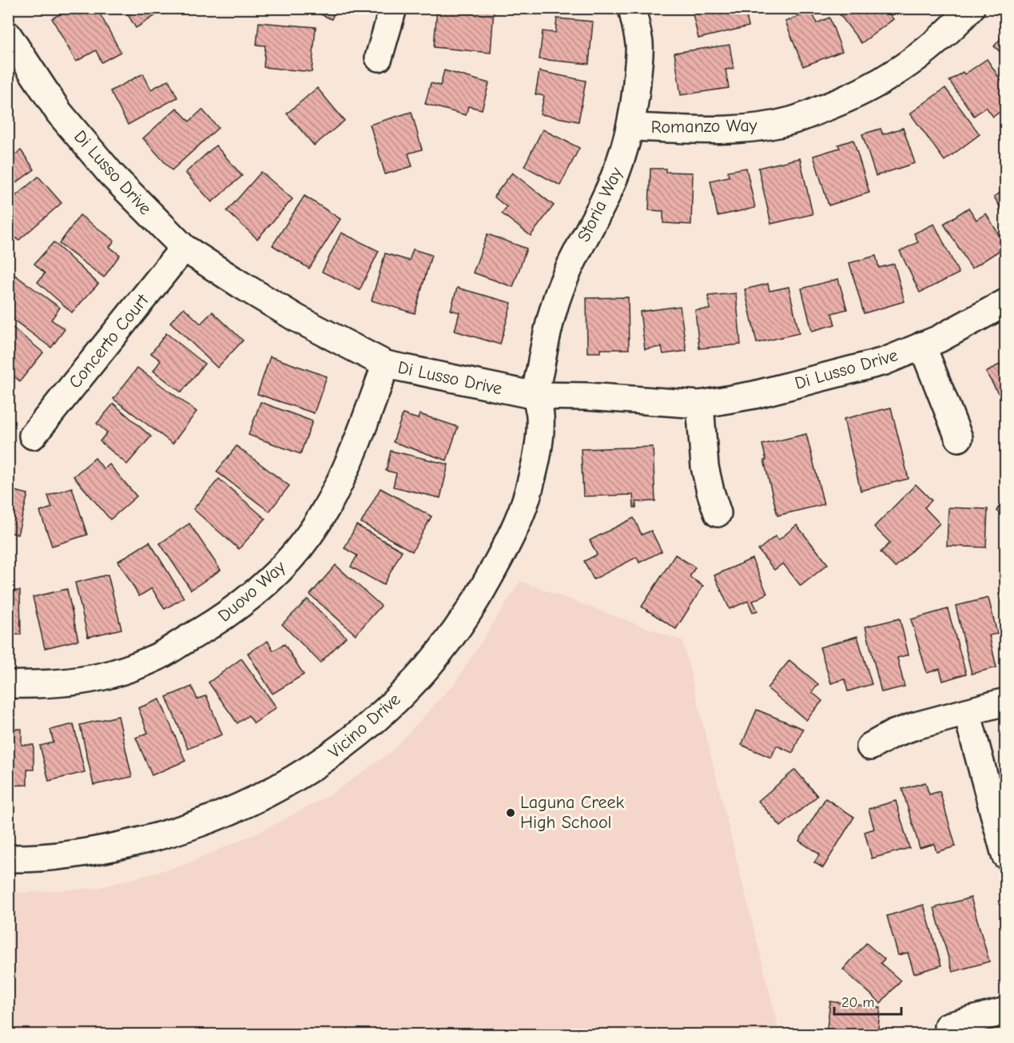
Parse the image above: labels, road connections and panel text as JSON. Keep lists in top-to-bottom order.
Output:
{
  "streets": {
    "street": [
      "Romanzo Way",
      "Di Lusso Drive",
      "Storia Way",
      "Concerto Court",
      "Duovo Way",
      "Vicino Drive"
    ]
  },
  "crossings": [
    ["Romanzo Way", "Storia Way"],
    ["Di Lusso Drive", "Storia Way"],
    ["Di Lusso Drive", "Concerto Court"],
    ["Di Lusso Drive", "Duovo Way"],
    ["Di Lusso Drive", "Vicino Drive"],
    ["Storia Way", "Vicino Drive"]
  ],
  "places": ["Laguna Creek High School"],
  "scale_bar": "20 m"
}
